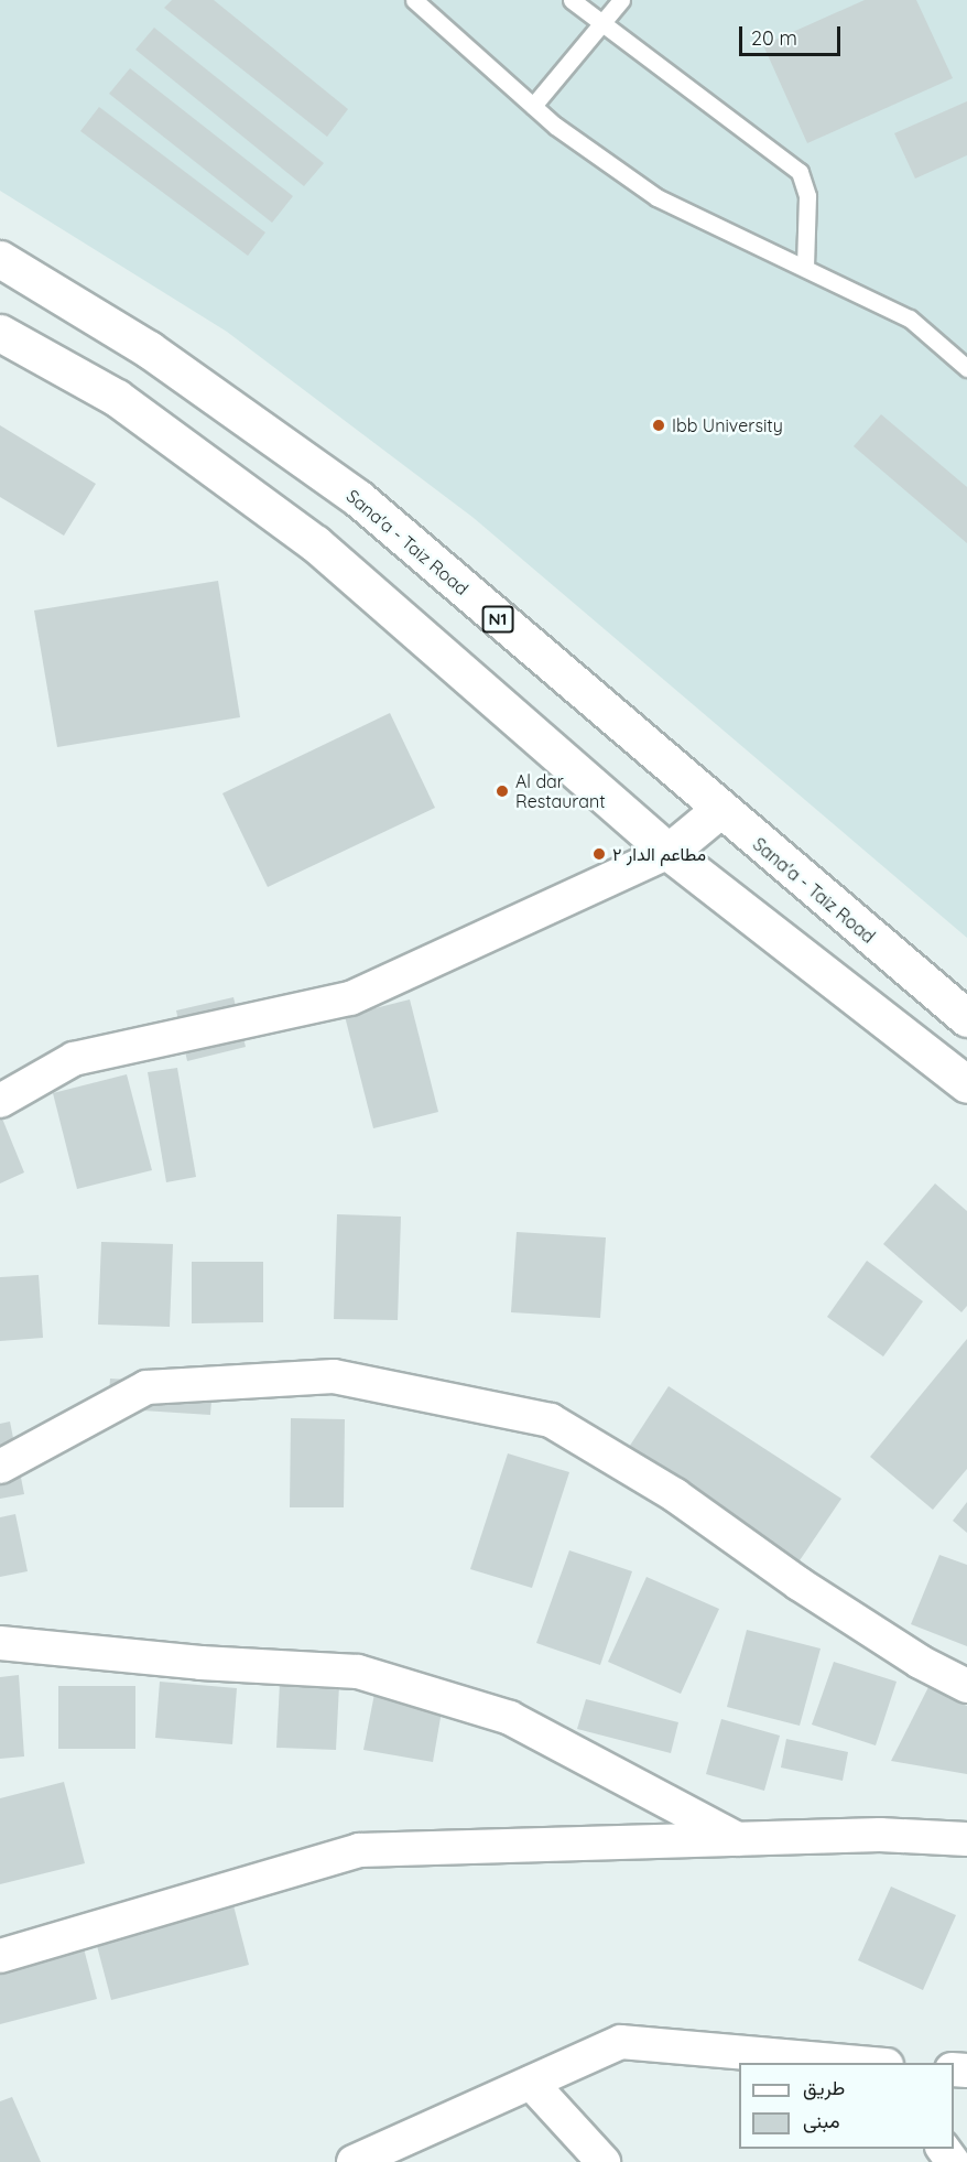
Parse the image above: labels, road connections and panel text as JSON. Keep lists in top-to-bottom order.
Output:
{
  "streets": {
    "highway": ["Sana'a - Taiz Road", "N1"]
  },
  "places": ["Ibb University", "Al dar Restaurant", "مطاعم الدار ٢"],
  "legend": ["طريق", "مبنى"],
  "scale_bar": "20 m"
}
